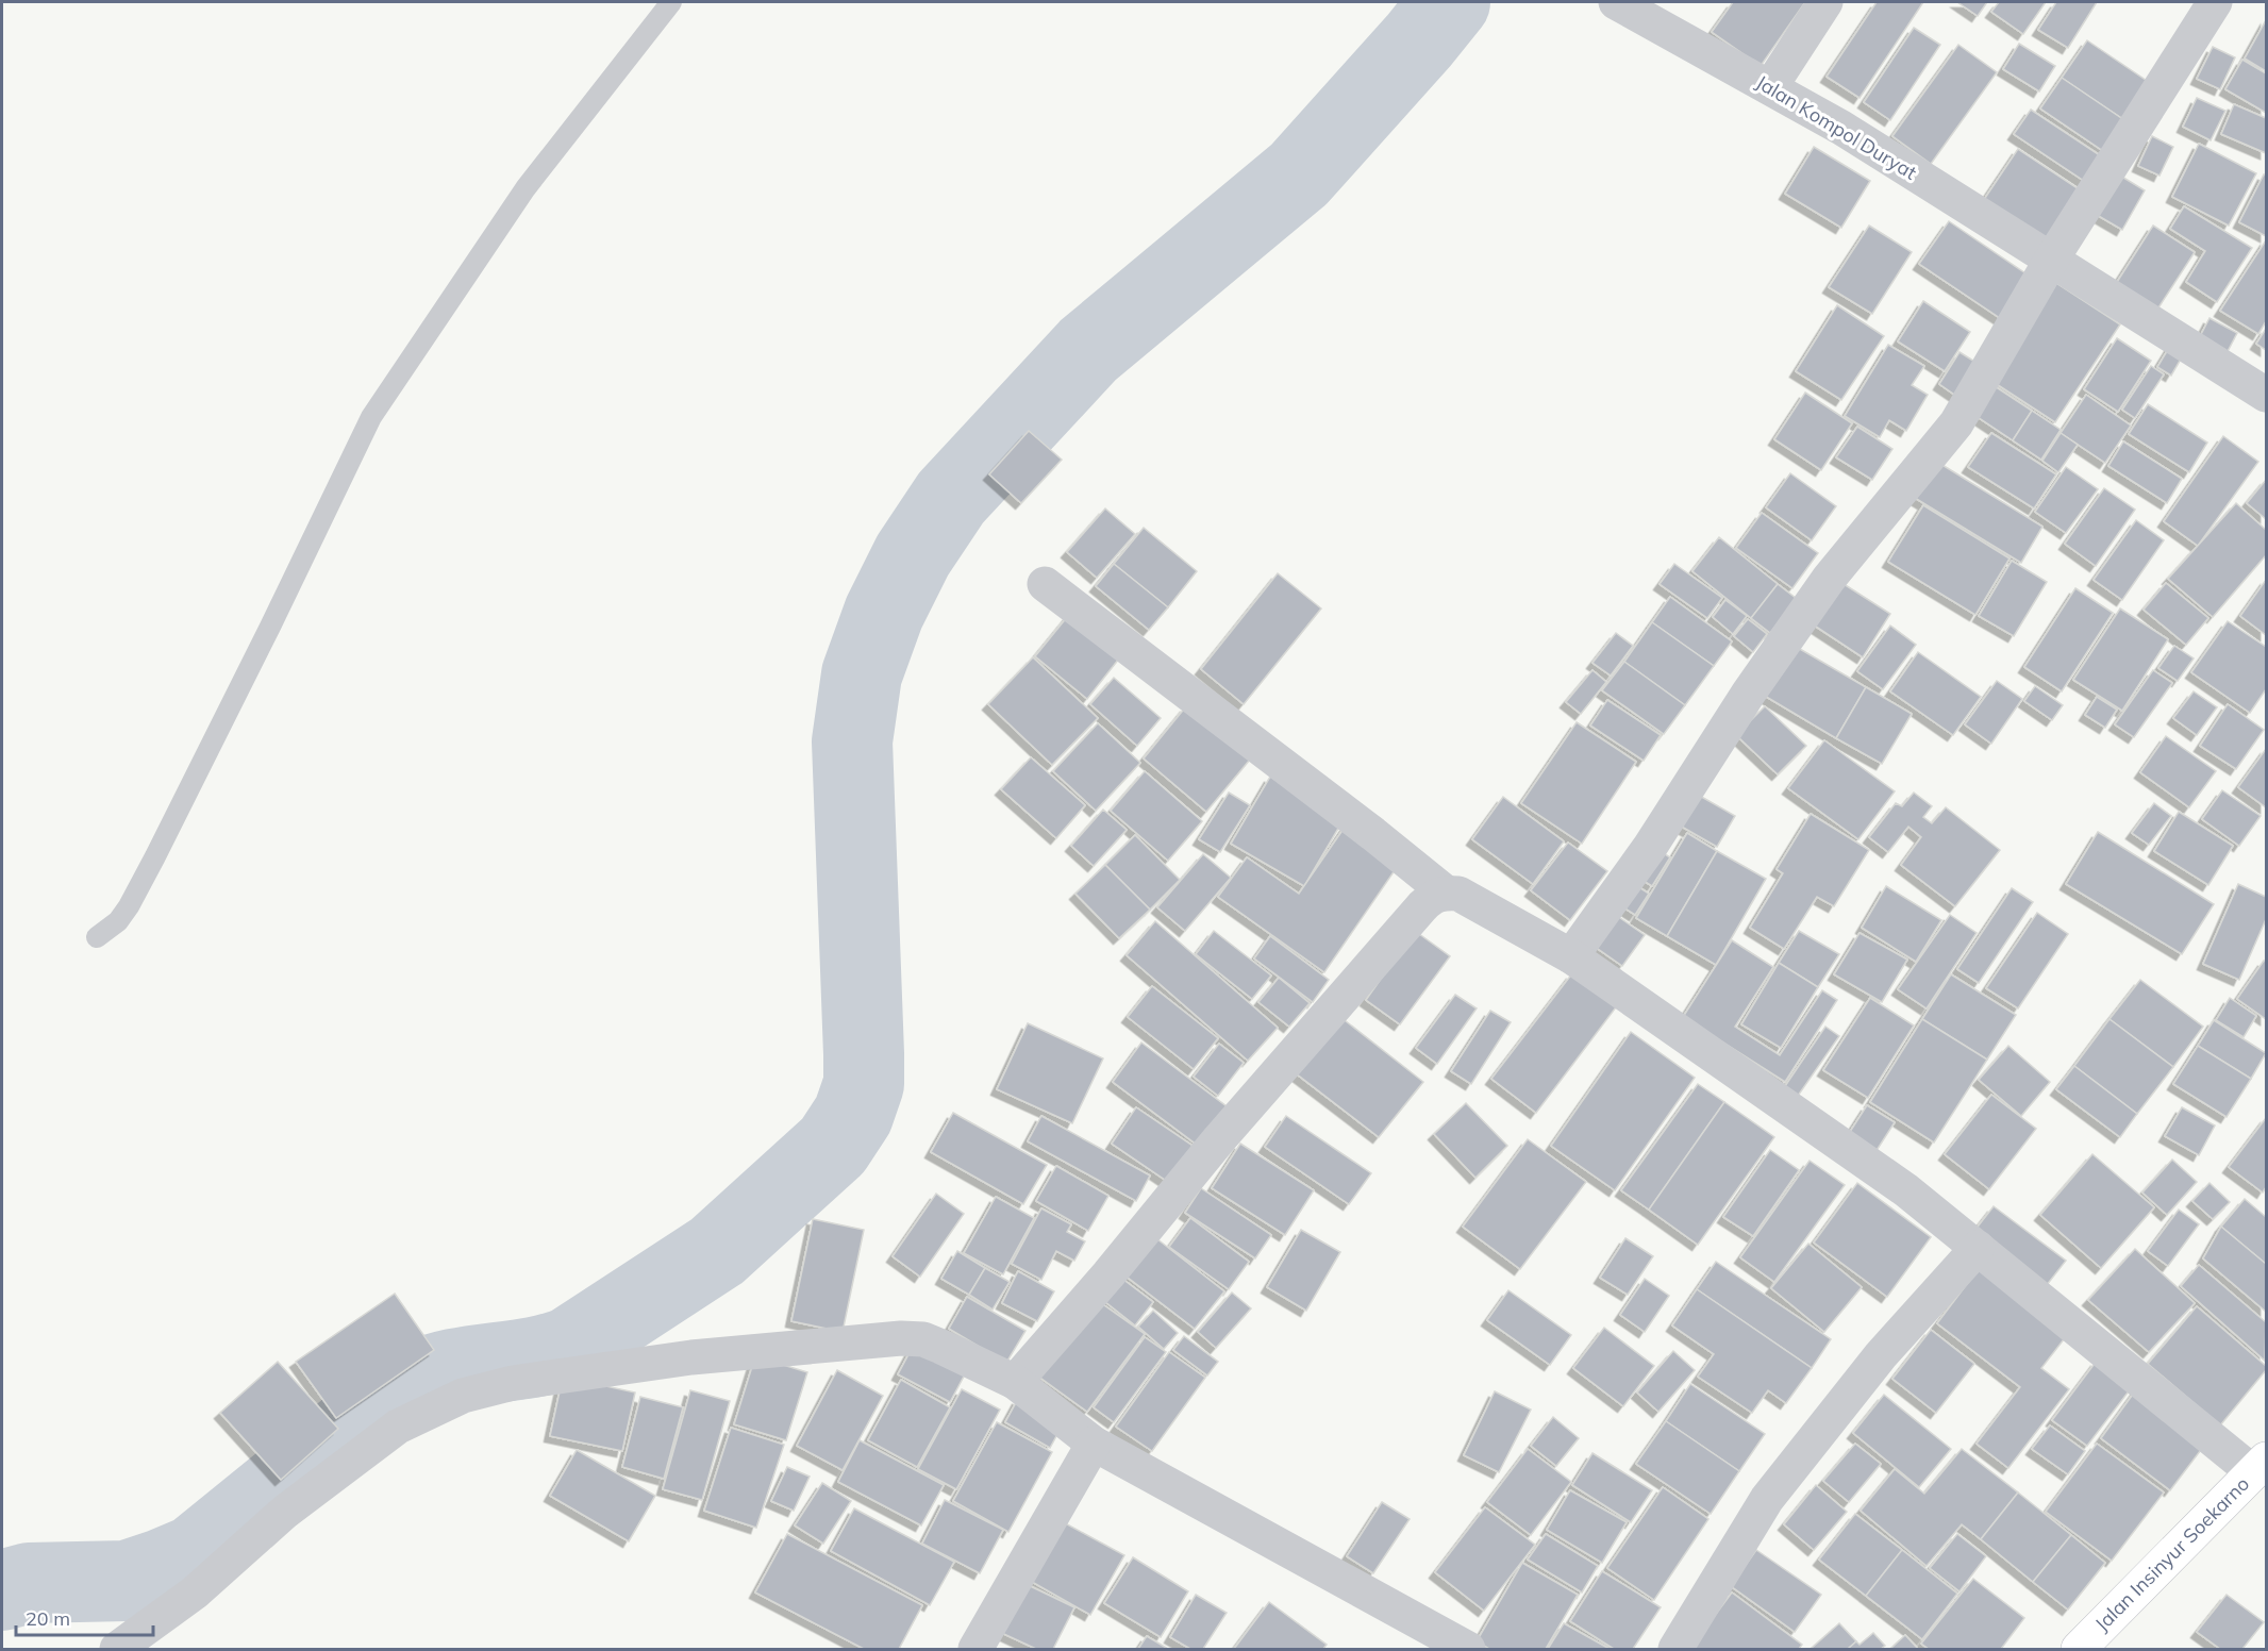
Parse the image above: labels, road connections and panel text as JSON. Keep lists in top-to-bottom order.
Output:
{
  "streets": {
    "main road": ["Jalan Insinyur Soekarno"],
    "street": ["Jalan Kompol Duryat"]
  },
  "scale_bar": "20 m"
}
